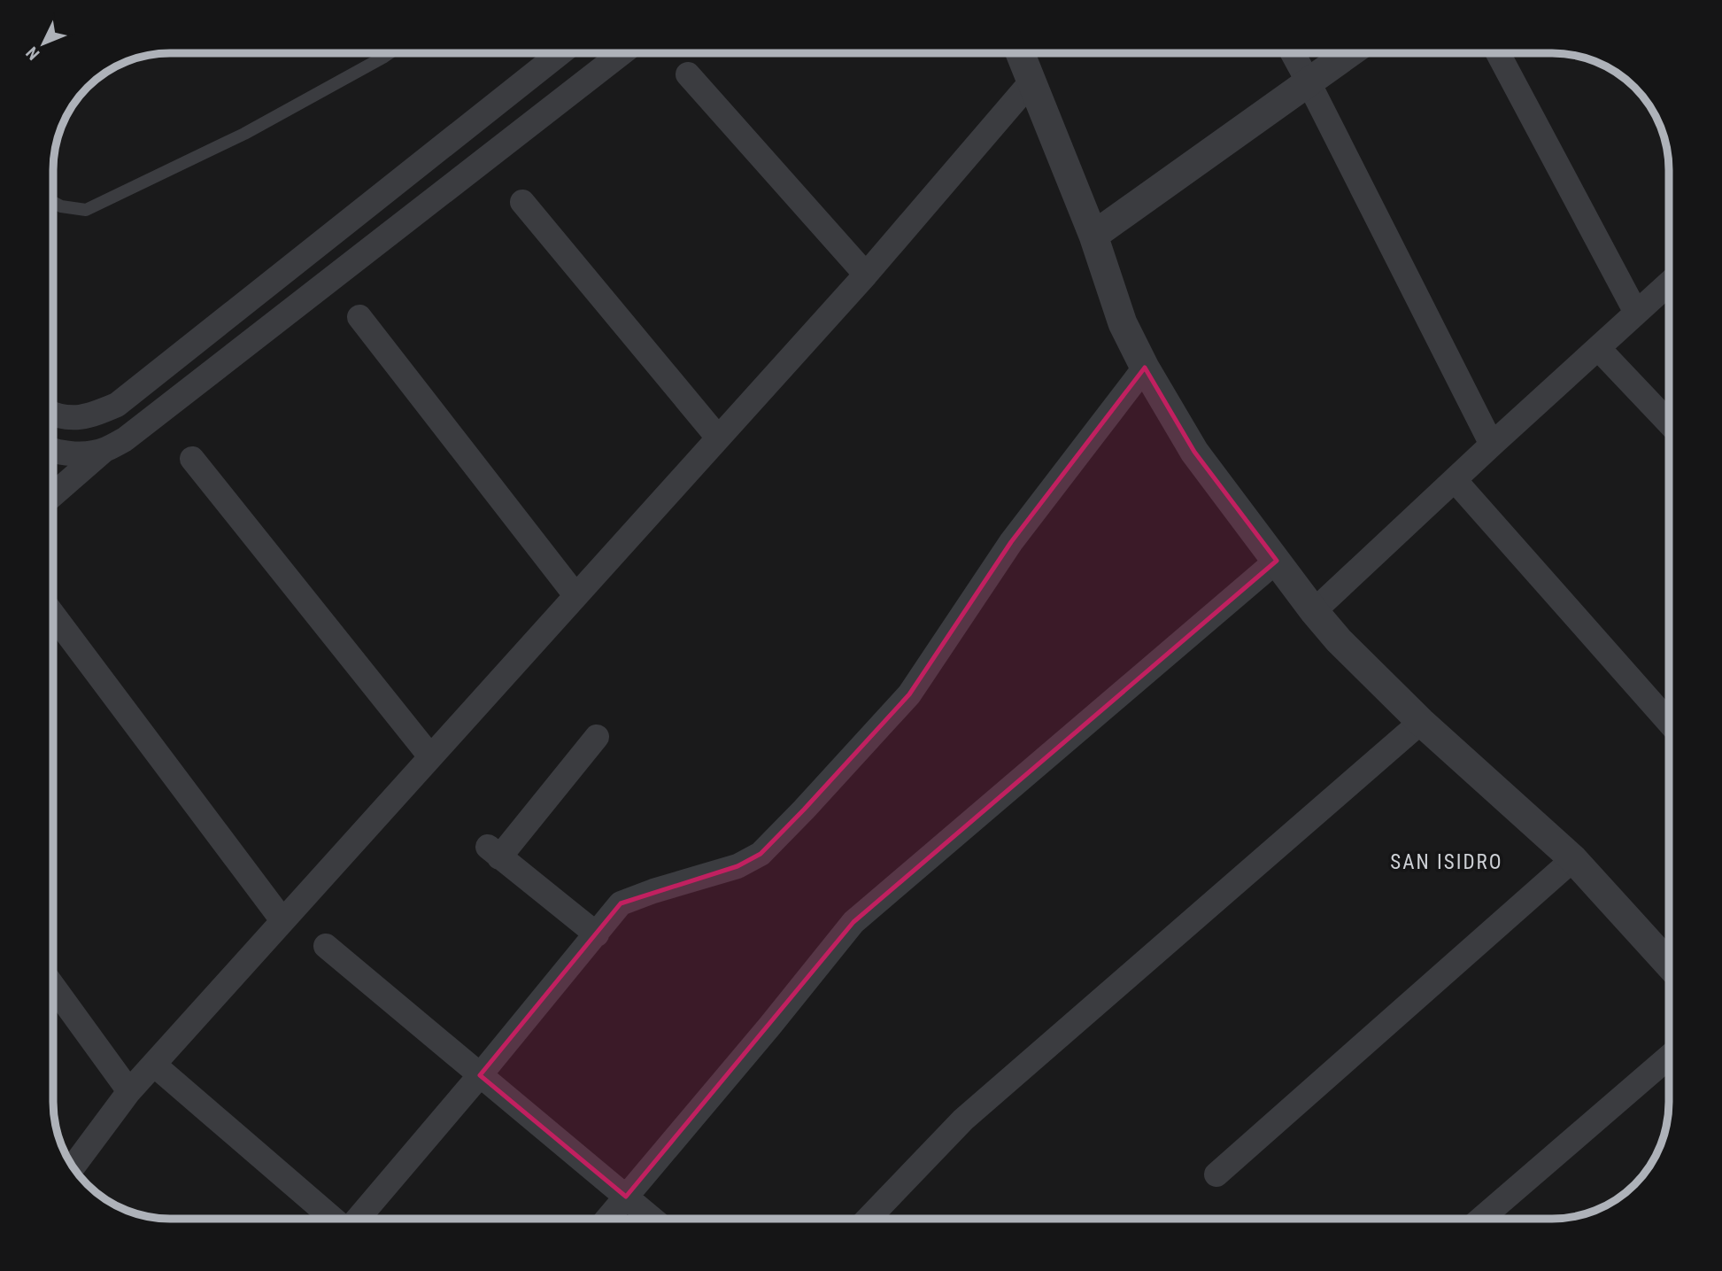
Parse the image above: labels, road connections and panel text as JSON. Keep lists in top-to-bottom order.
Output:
{
  "districts": ["SAN ISIDRO"],
  "north": "bottom left"
}
